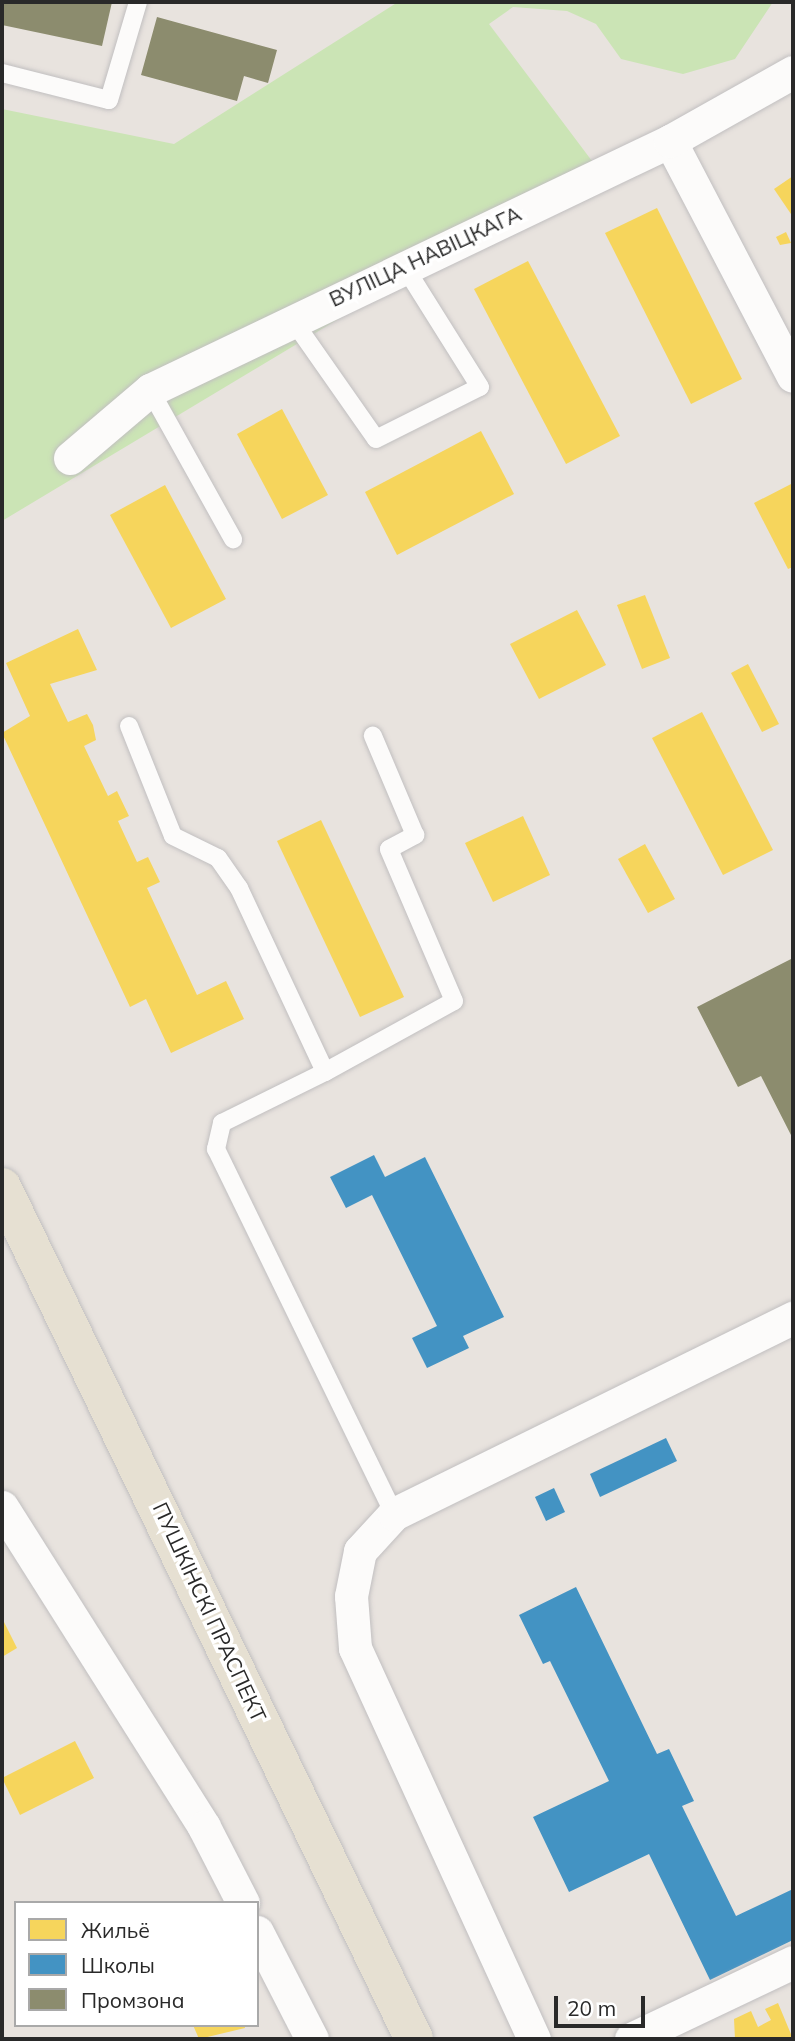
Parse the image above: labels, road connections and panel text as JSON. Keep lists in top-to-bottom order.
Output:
{
  "streets": {
    "main road": ["ПУШКІНСКІ ПРАСПЕКТ"],
    "street": ["ВУЛІЦА НАВІЦКАГА"]
  },
  "legend": ["Жильё", "Школы", "Промзона"],
  "scale_bar": "20 m"
}
